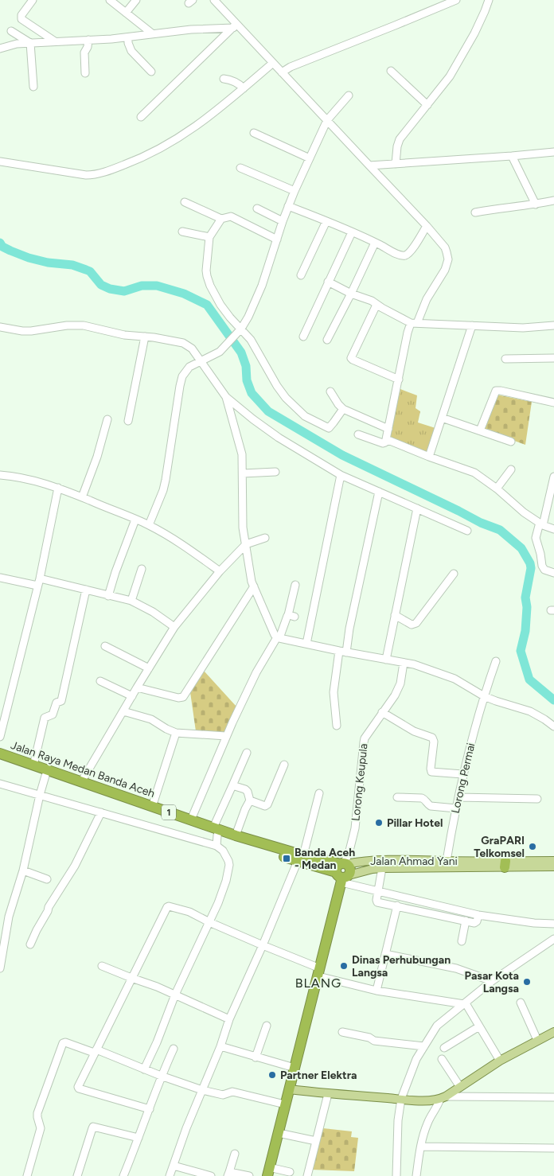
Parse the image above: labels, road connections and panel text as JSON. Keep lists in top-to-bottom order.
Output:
{
  "streets": {
    "highway": ["Jalan Raya Medan Banda Aceh", "1"],
    "main road": ["Jalan Ahmad Yani"],
    "street": ["Lorong Permai", "Lorong Keupula"]
  },
  "crossings": [
    ["Jalan Raya Medan Banda Aceh", "Lorong Keupula"],
    ["Jalan Raya Medan Banda Aceh", "1"],
    ["Jalan Raya Medan Banda Aceh", "Jalan Ahmad Yani"],
    ["Lorong Permai", "Jalan Ahmad Yani"],
    ["Lorong Keupula", "1"],
    ["Lorong Keupula", "Jalan Ahmad Yani"],
    ["1", "Jalan Ahmad Yani"]
  ],
  "districts": ["BLANG"],
  "places": {
    "other": [
      "Pillar Hotel",
      "GraPARI Telkomsel",
      "Dinas Perhubungan Langsa",
      "Pasar Kota Langsa",
      "Partner Elektra"
    ],
    "transit": ["Banda Aceh - Medan"]
  }
}
